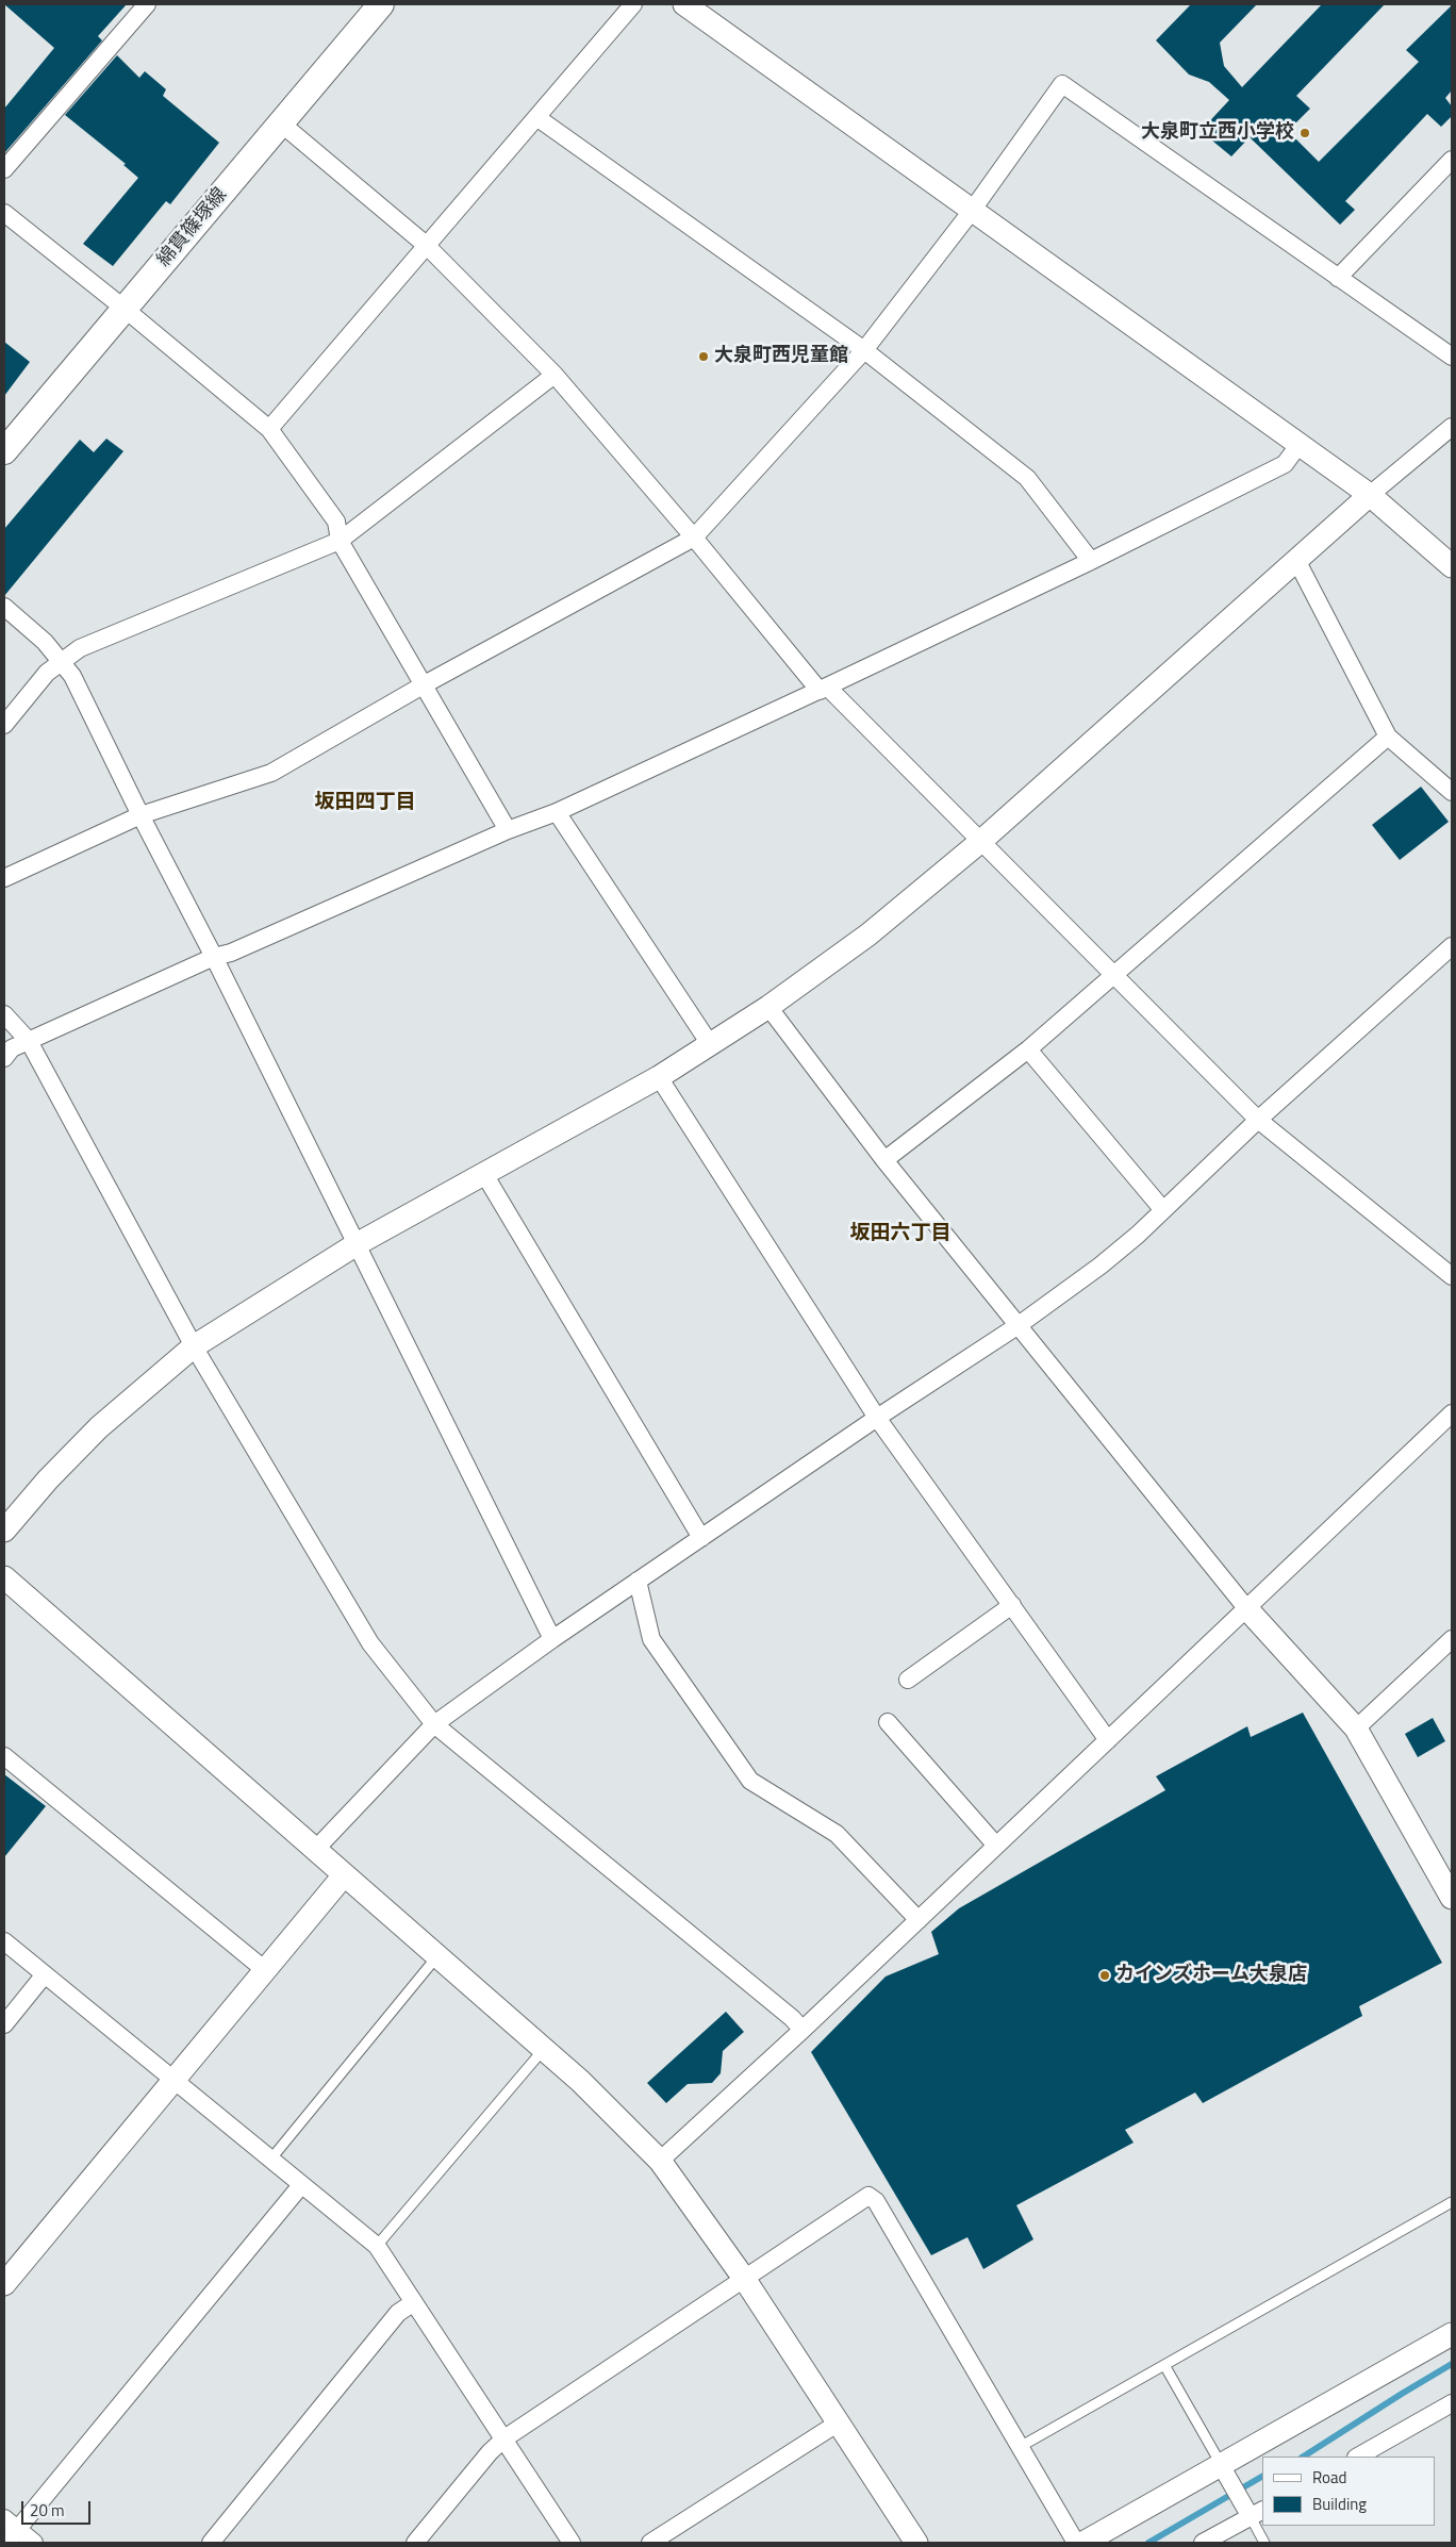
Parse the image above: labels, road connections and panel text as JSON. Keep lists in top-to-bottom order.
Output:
{
  "streets": {
    "main road": ["綿貫篠塚線"]
  },
  "districts": ["坂田四丁目", "坂田六丁目"],
  "places": ["大泉町立西小学校", "大泉町西児童館", "カインズホーム大泉店"],
  "legend": ["Road", "Building"],
  "scale_bar": "20 m"
}
